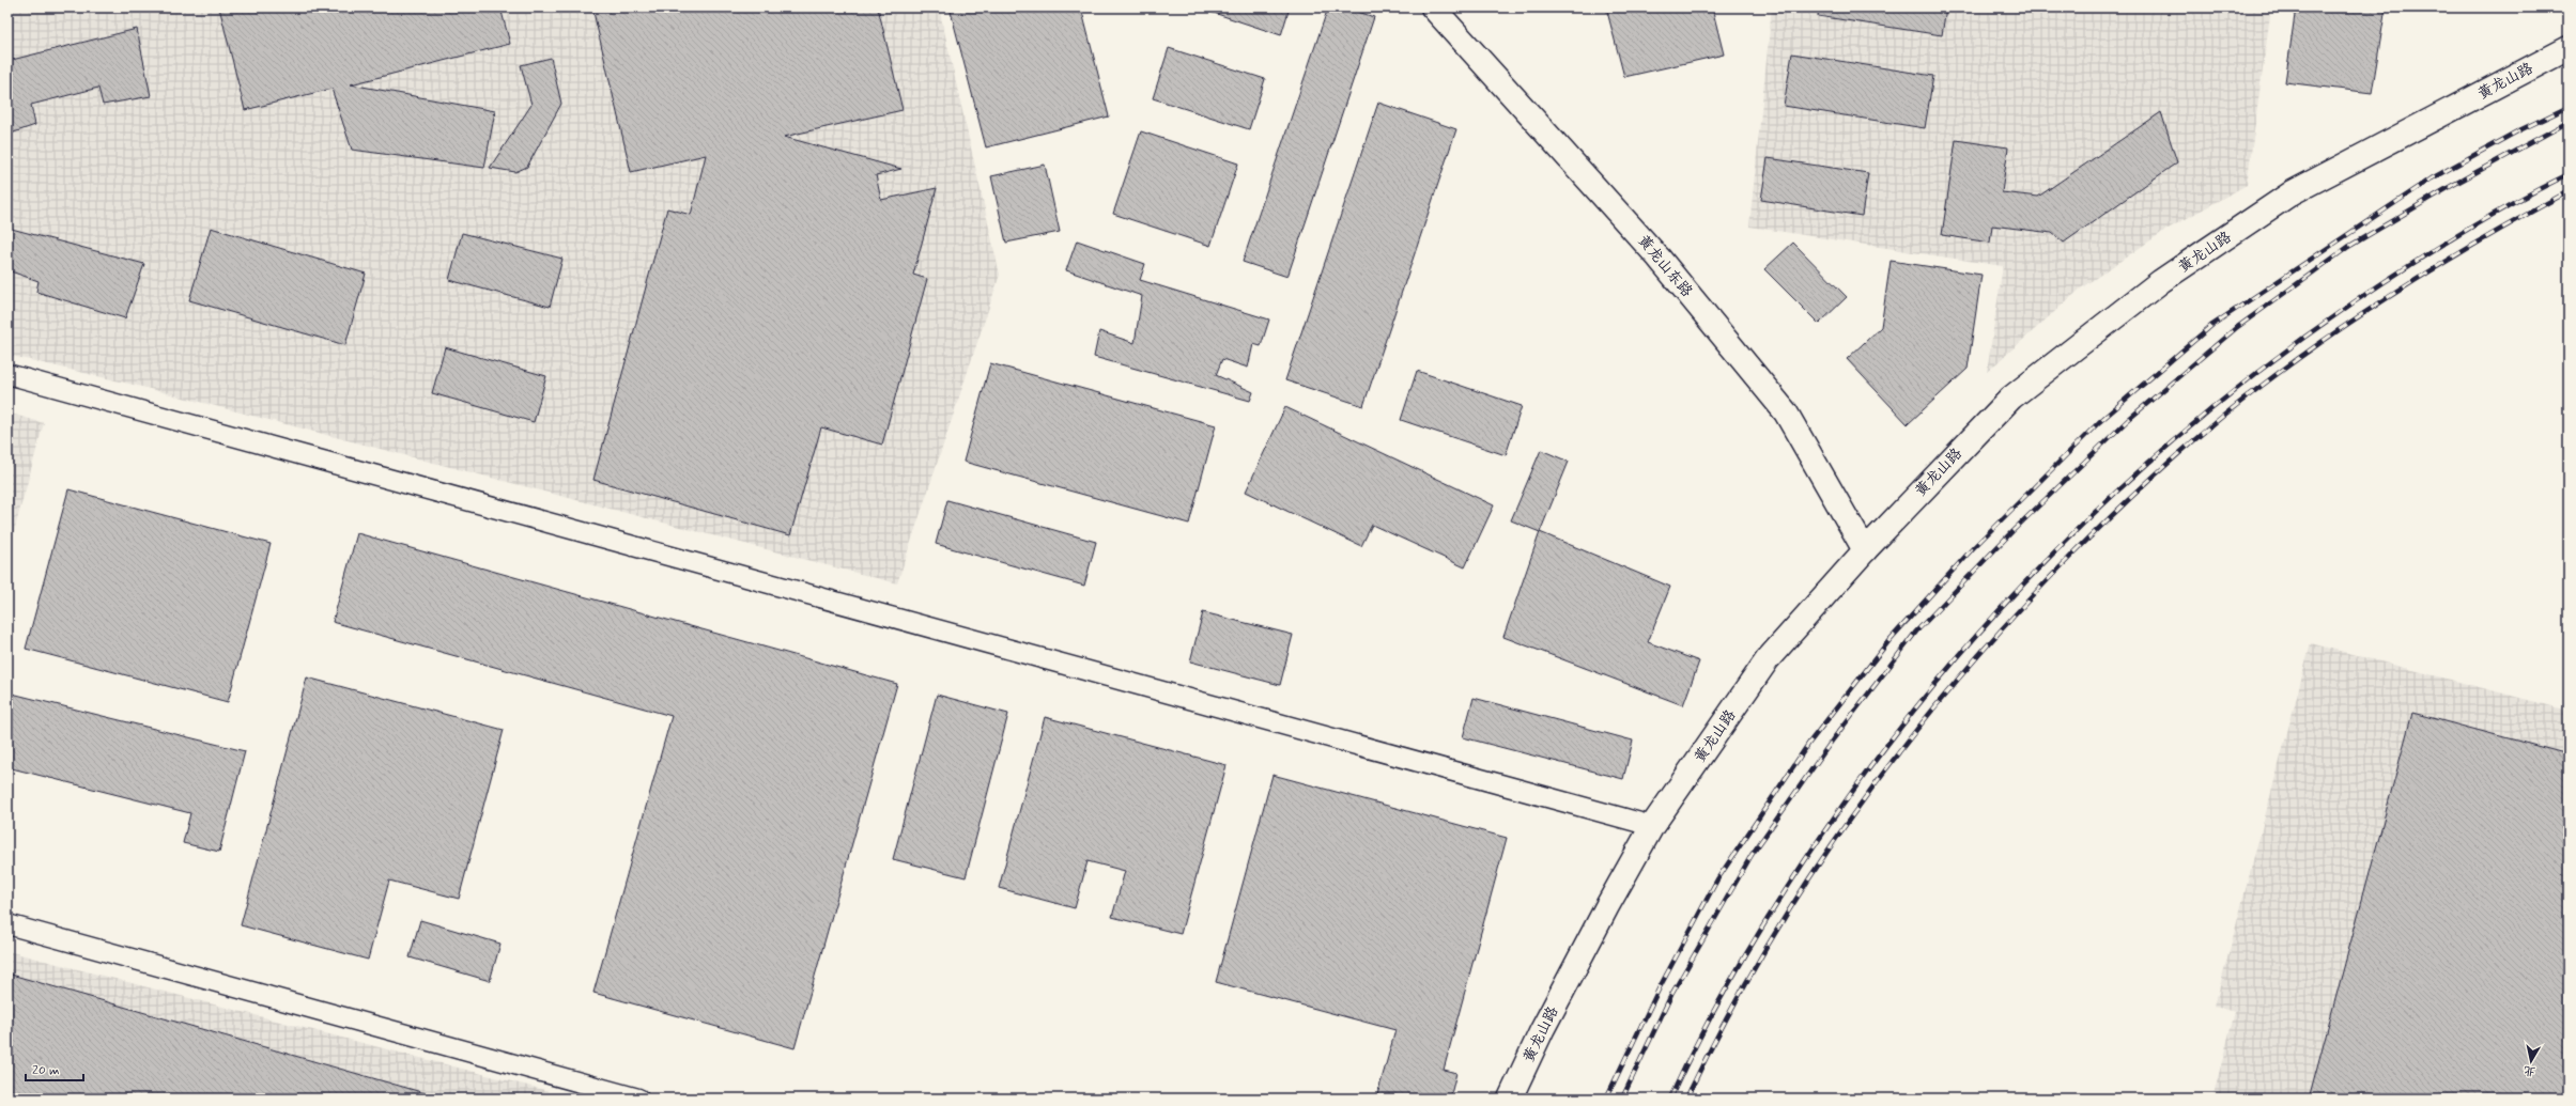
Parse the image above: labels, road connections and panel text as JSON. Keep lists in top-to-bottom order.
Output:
{
  "streets": {
    "street": ["黄龙山路", "黄龙山东路"]
  },
  "crossings": [
    ["黄龙山路", "黄龙山东路"]
  ],
  "scale_bar": "20 m",
  "north": "bottom"
}
